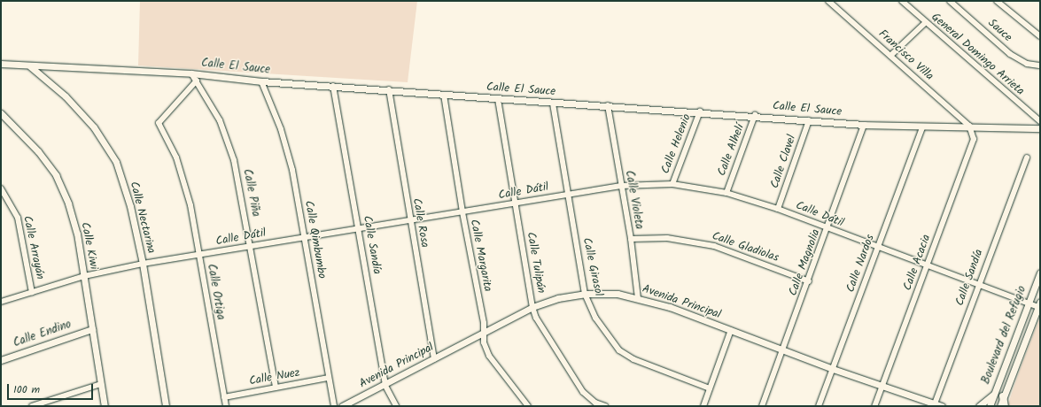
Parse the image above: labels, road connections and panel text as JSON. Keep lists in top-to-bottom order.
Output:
{
  "streets": {
    "street": [
      "Sauce",
      "General Domingo Arrieta",
      "Francisco Villa",
      "Calle El Sauce",
      "Calle Helenio",
      "Calle Alhelí",
      "Calle Clavel",
      "Calle Dátil",
      "Calle Piña",
      "Calle Violeta",
      "Calle Nectarina",
      "Calle Rosa",
      "Calle Qimbumbo",
      "Calle Sandía",
      "Calle Kiwi",
      "Calle Arrayán",
      "Calle Gladiolas",
      "Calle Margarita",
      "Calle Tulipán",
      "Calle Magnolia",
      "Calle Acacia",
      "Calle Nardos",
      "Calle Girasol",
      "Calle Ortiga",
      "Avenida Principal",
      "Calle Endino",
      "Boulevard del Refugio",
      "Calle Nuez"
    ]
  },
  "crossings": [
    ["Francisco Villa", "Calle El Sauce"],
    ["Francisco Villa", "Calle Acacia"],
    ["Calle El Sauce", "Calle Helenio"],
    ["Calle El Sauce", "Calle Alhelí"],
    ["Calle El Sauce", "Calle Clavel"],
    ["Calle El Sauce", "Calle Piña"],
    ["Calle El Sauce", "Calle Violeta"],
    ["Calle El Sauce", "Calle Nectarina"],
    ["Calle El Sauce", "Calle Rosa"],
    ["Calle El Sauce", "Calle Qimbumbo"],
    ["Calle El Sauce", "Calle Sandía"],
    ["Calle El Sauce", "Calle Margarita"],
    ["Calle El Sauce", "Calle Tulipán"],
    ["Calle El Sauce", "Calle Magnolia"],
    ["Calle El Sauce", "Calle Acacia"],
    ["Calle El Sauce", "Calle Nardos"],
    ["Calle El Sauce", "Calle Girasol"],
    ["Calle Helenio", "Calle Dátil"],
    ["Calle Alhelí", "Calle Dátil"],
    ["Calle Clavel", "Calle Dátil"],
    ["Calle Dátil", "Calle Piña"],
    ["Calle Dátil", "Calle Violeta"],
    ["Calle Dátil", "Calle Nectarina"],
    ["Calle Dátil", "Calle Rosa"],
    ["Calle Dátil", "Calle Qimbumbo"],
    ["Calle Dátil", "Calle Sandía"],
    ["Calle Dátil", "Calle Kiwi"],
    ["Calle Dátil", "Calle Arrayán"],
    ["Calle Dátil", "Calle Margarita"],
    ["Calle Dátil", "Calle Tulipán"],
    ["Calle Dátil", "Calle Magnolia"],
    ["Calle Dátil", "Calle Acacia"],
    ["Calle Dátil", "Calle Nardos"],
    ["Calle Dátil", "Calle Girasol"],
    ["Calle Dátil", "Calle Ortiga"],
    ["Calle Dátil", "Boulevard del Refugio"],
    ["Calle Piña", "Calle Ortiga"],
    ["Calle Piña", "Calle Nuez"],
    ["Calle Violeta", "Calle Gladiolas"],
    ["Calle Violeta", "Avenida Principal"],
    ["Calle Rosa", "Avenida Principal"],
    ["Calle Qimbumbo", "Calle Nuez"],
    ["Calle Sandía", "Avenida Principal"],
    ["Calle Kiwi", "Calle Endino"],
    ["Calle Gladiolas", "Calle Magnolia"],
    ["Calle Margarita", "Avenida Principal"],
    ["Calle Tulipán", "Avenida Principal"],
    ["Calle Magnolia", "Avenida Principal"],
    ["Calle Acacia", "Avenida Principal"],
    ["Calle Nardos", "Avenida Principal"],
    ["Calle Girasol", "Avenida Principal"],
    ["Calle Ortiga", "Calle Nuez"]
  ],
  "scale_bar": "100 m"
}
